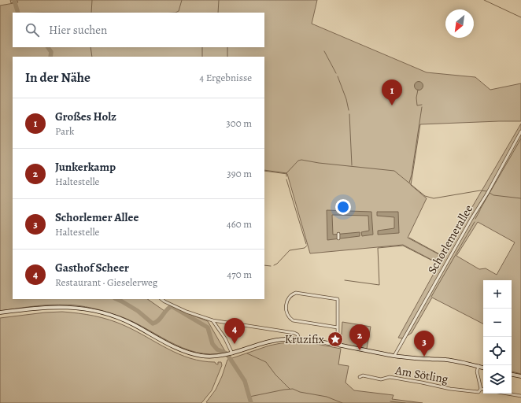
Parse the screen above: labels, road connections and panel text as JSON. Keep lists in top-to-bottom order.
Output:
{
  "streets": {
    "street": ["Schorlemerallee", "Am Sötling"]
  },
  "places": {
    "place": ["Kruzifix"]
  },
  "north": "bottom left",
  "page": {
    "search": "Hier suchen",
    "heading": ["In der Nähe", "4 Ergebnisse"],
    "pins": [
      "1",
      "4",
      "2",
      "3"
    ],
    "list": [
      {
        "mark": "1",
        "name": "Großes Holz",
        "note": "Park",
        "value": "300 m"
      },
      {
        "mark": "2",
        "name": "Junkerkamp",
        "note": "Haltestelle",
        "value": "390 m"
      },
      {
        "mark": "3",
        "name": "Schorlemer Allee",
        "note": "Haltestelle",
        "value": "460 m"
      },
      {
        "mark": "4",
        "name": "Gasthof Scheer",
        "note": "Restaurant · Gieselerweg",
        "value": "470 m"
      }
    ],
    "map_buttons": ["+", "−"]
  }
}
